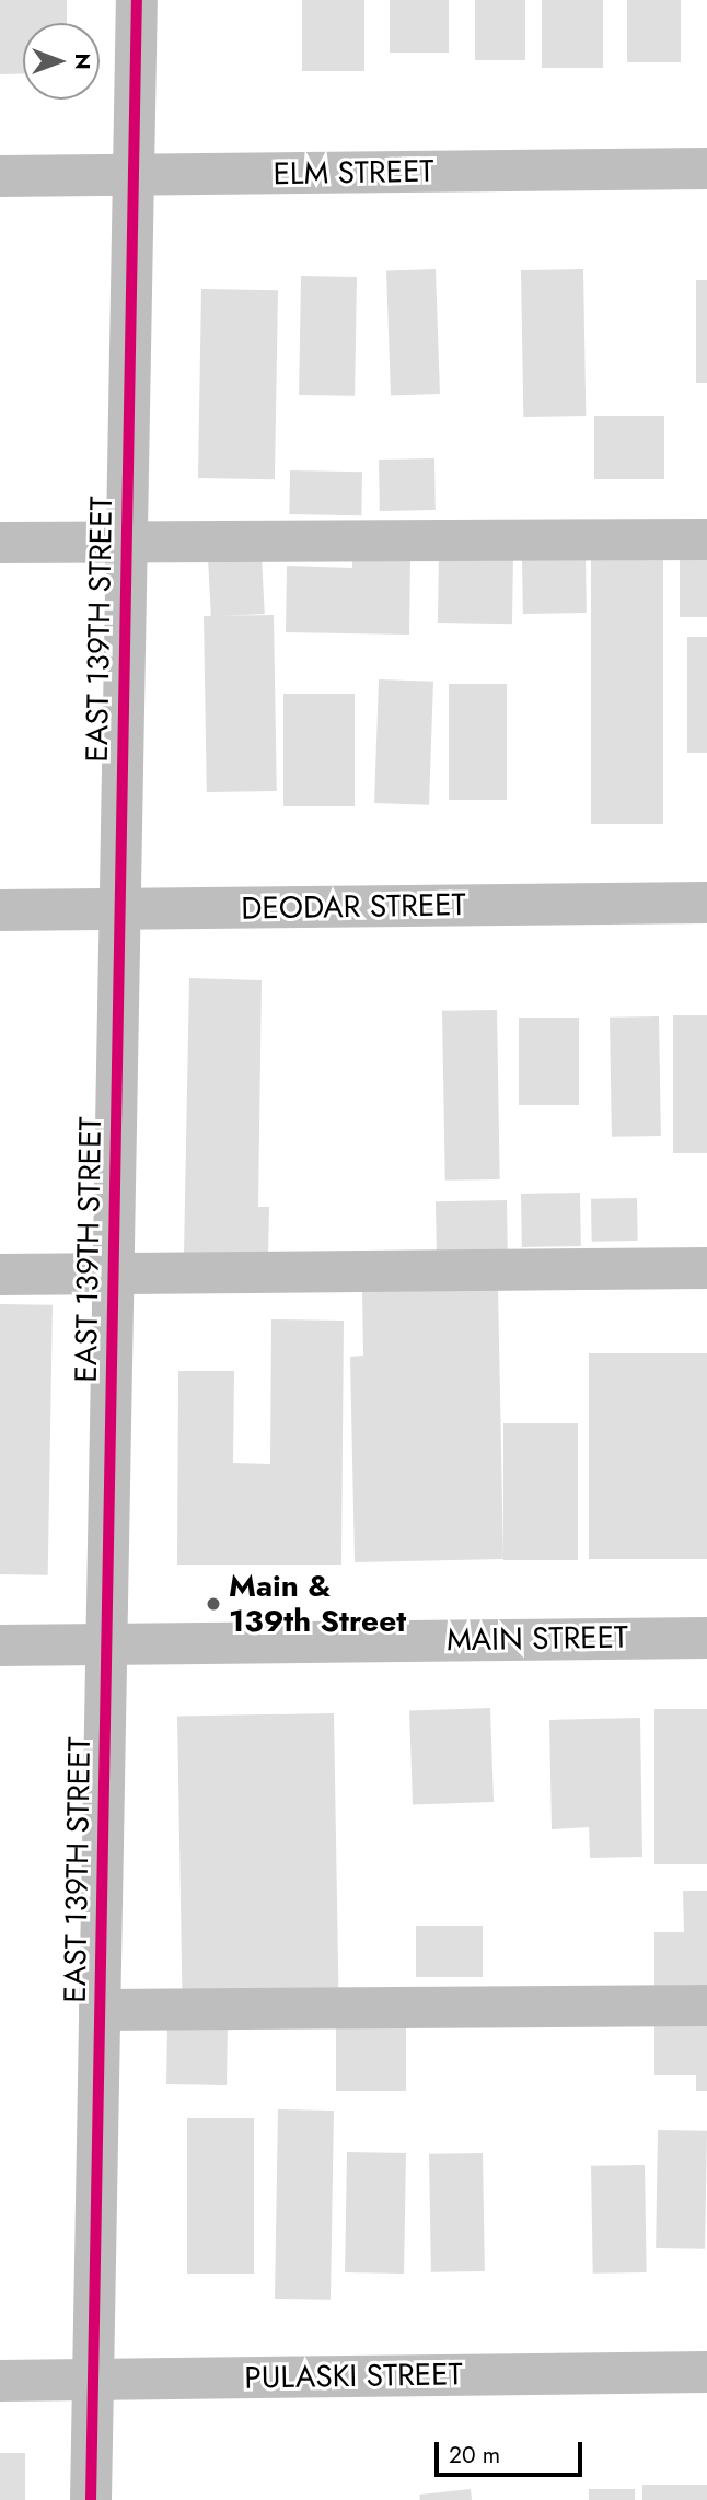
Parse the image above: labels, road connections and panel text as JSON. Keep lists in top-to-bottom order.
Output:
{
  "streets": {
    "street": [
      "ELM STREET",
      "EAST 139TH STREET",
      "DEODAR STREET",
      "MAIN STREET",
      "PULASKI STREET"
    ]
  },
  "crossings": [
    ["ELM STREET", "EAST 139TH STREET"],
    ["EAST 139TH STREET", "DEODAR STREET"],
    ["EAST 139TH STREET", "MAIN STREET"],
    ["EAST 139TH STREET", "PULASKI STREET"]
  ],
  "places": ["Main & 139th Street"],
  "scale_bar": "20 m",
  "north": "right"
}
